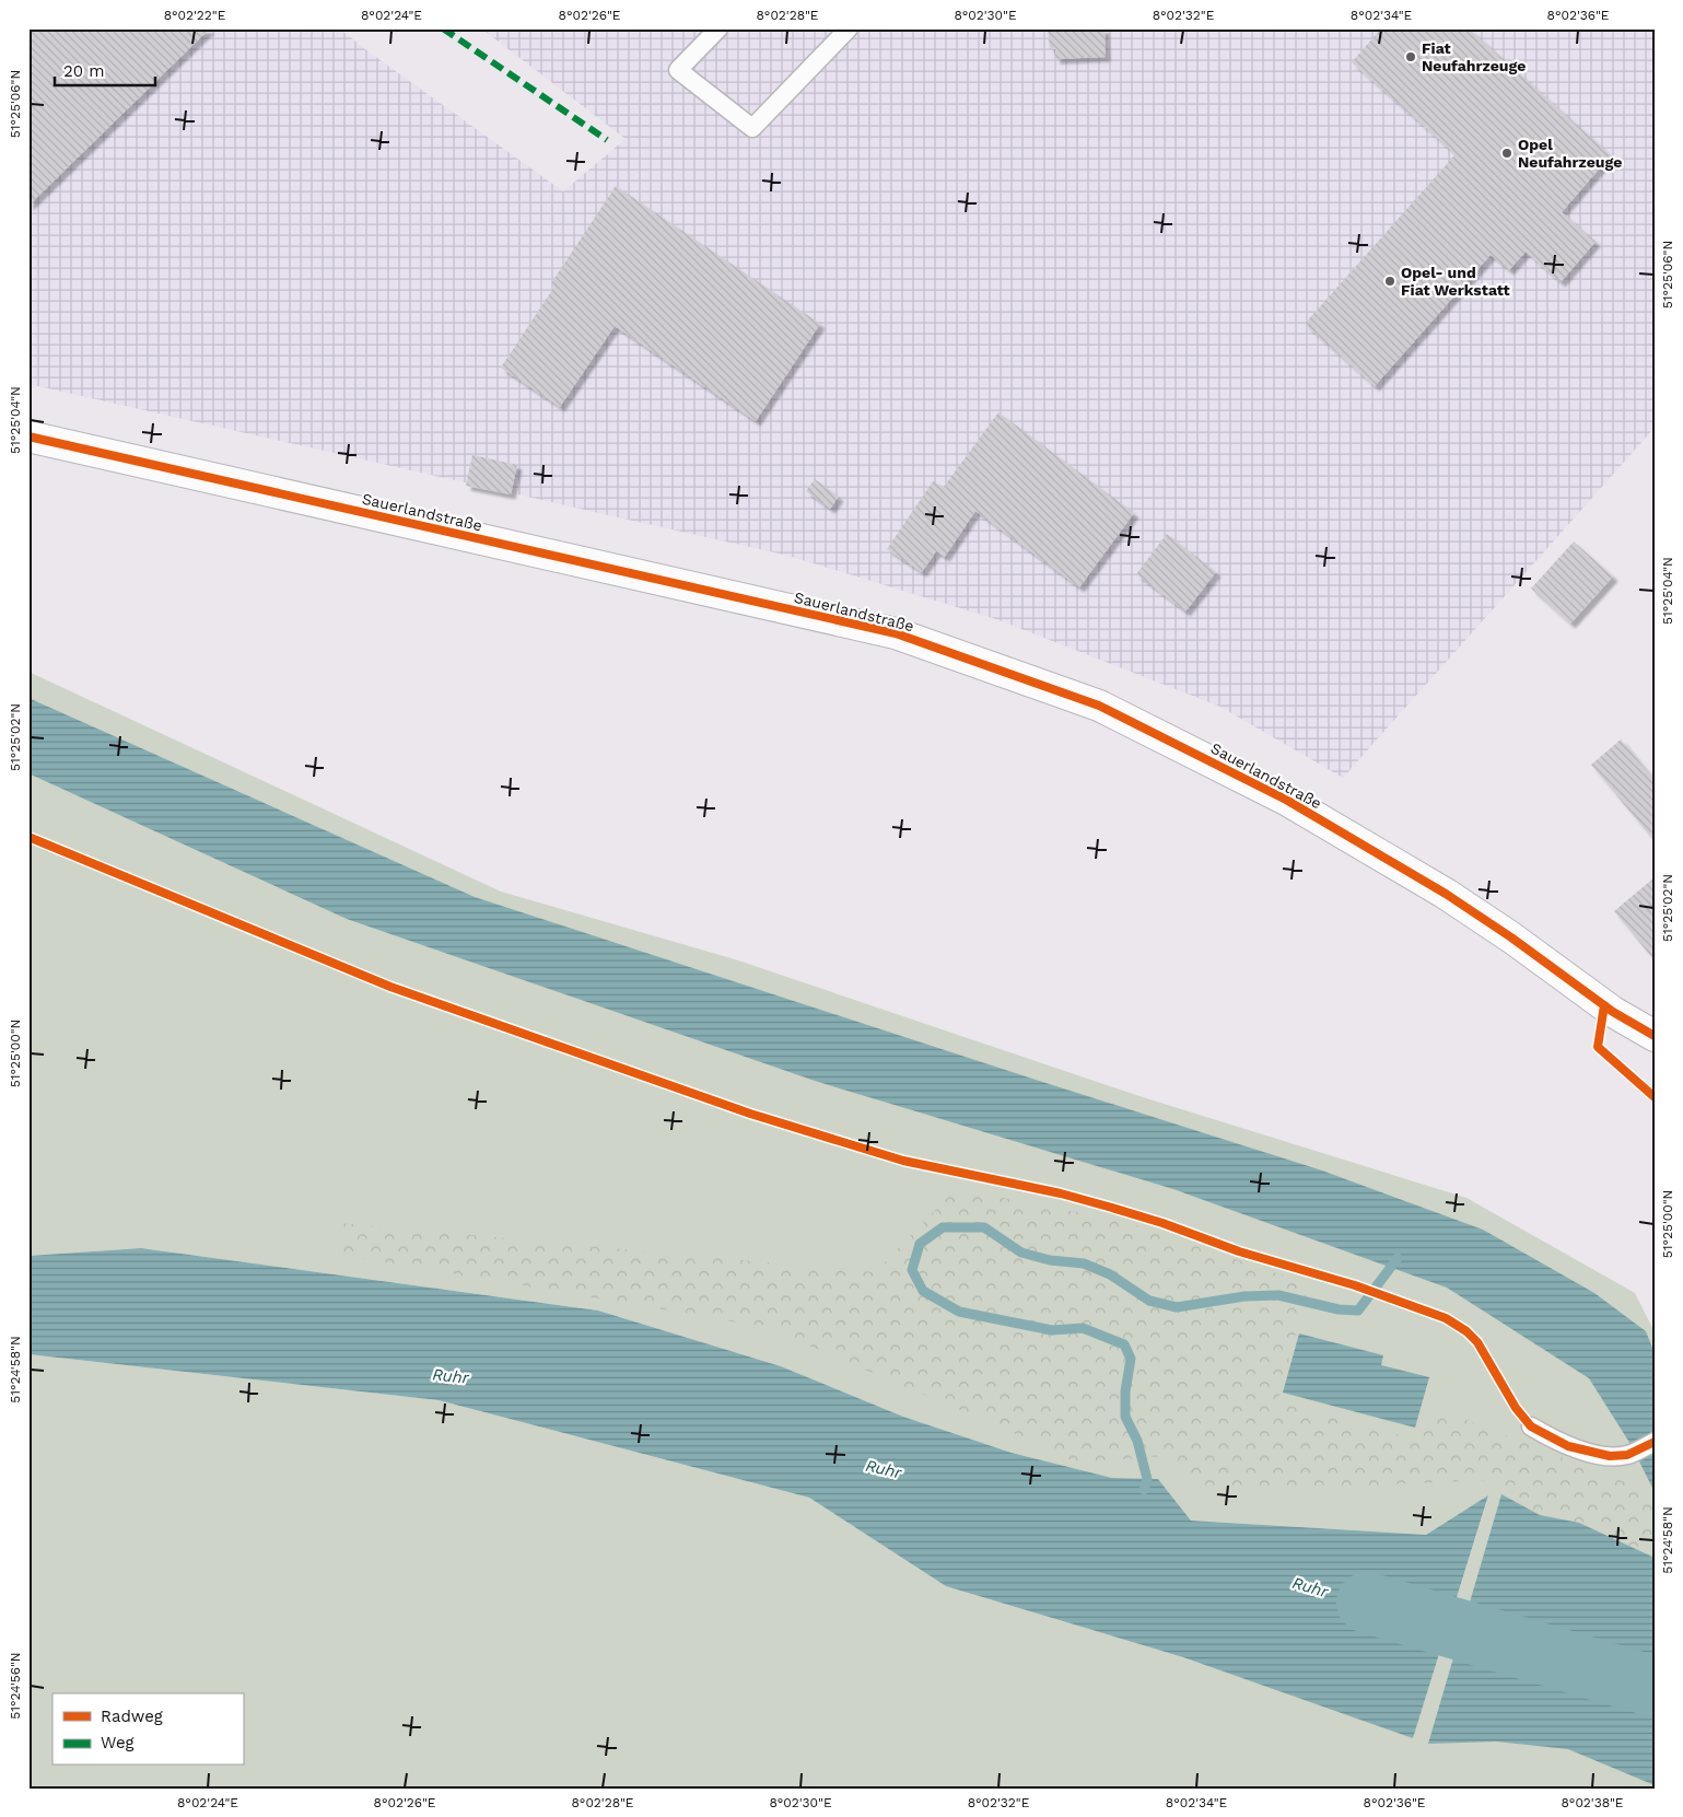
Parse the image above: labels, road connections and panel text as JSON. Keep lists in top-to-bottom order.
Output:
{
  "streets": {
    "street": ["Sauerlandstraße"]
  },
  "water": ["Ruhr"],
  "places": ["Fiat Neufahrzeuge", "Opel Neufahrzeuge", "Opel- und Fiat Werkstatt"],
  "legend": ["Radweg", "Weg"],
  "scale_bar": "20 m",
  "coordinates": [
    "8°02'22\"E",
    "8°02'24\"E",
    "8°02'26\"E",
    "8°02'28\"E",
    "8°02'30\"E",
    "8°02'32\"E",
    "8°02'34\"E",
    "8°02'36\"E",
    "51°25'06\"N",
    "51°25'04\"N",
    "51°25'02\"N",
    "51°25'00\"N",
    "51°24'58\"N",
    "51°24'56\"N",
    "8°02'38\"E"
  ]
}
